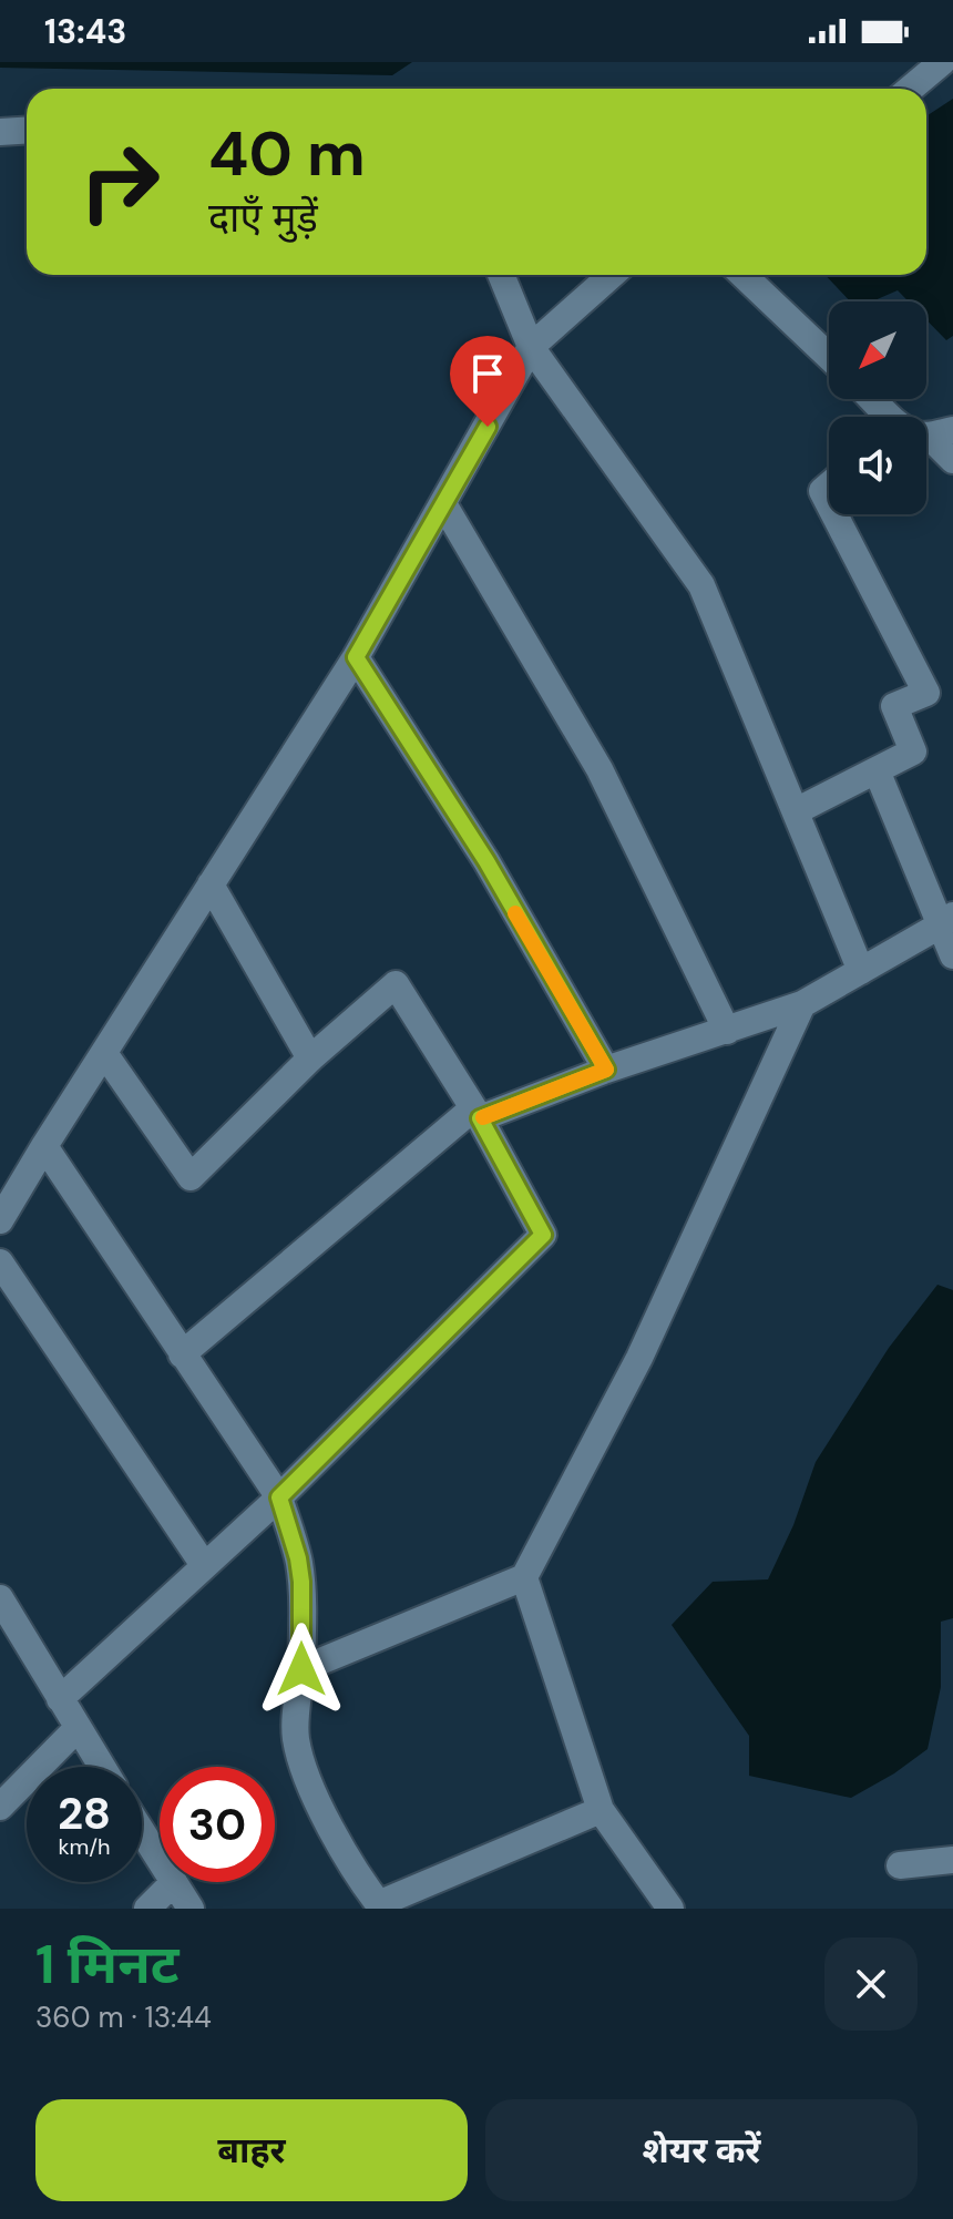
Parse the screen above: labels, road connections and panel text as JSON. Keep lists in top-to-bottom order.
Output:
{
  "north": "bottom left",
  "page": {
    "status": "13:43",
    "turn": ["40 m", "दाएँ मुड़ें"],
    "speed": "28 km/h",
    "limit": "30",
    "heading": ["1 मिनट", "360 m · 13:44"],
    "buttons": ["बाहर", "शेयर करें"]
  }
}
